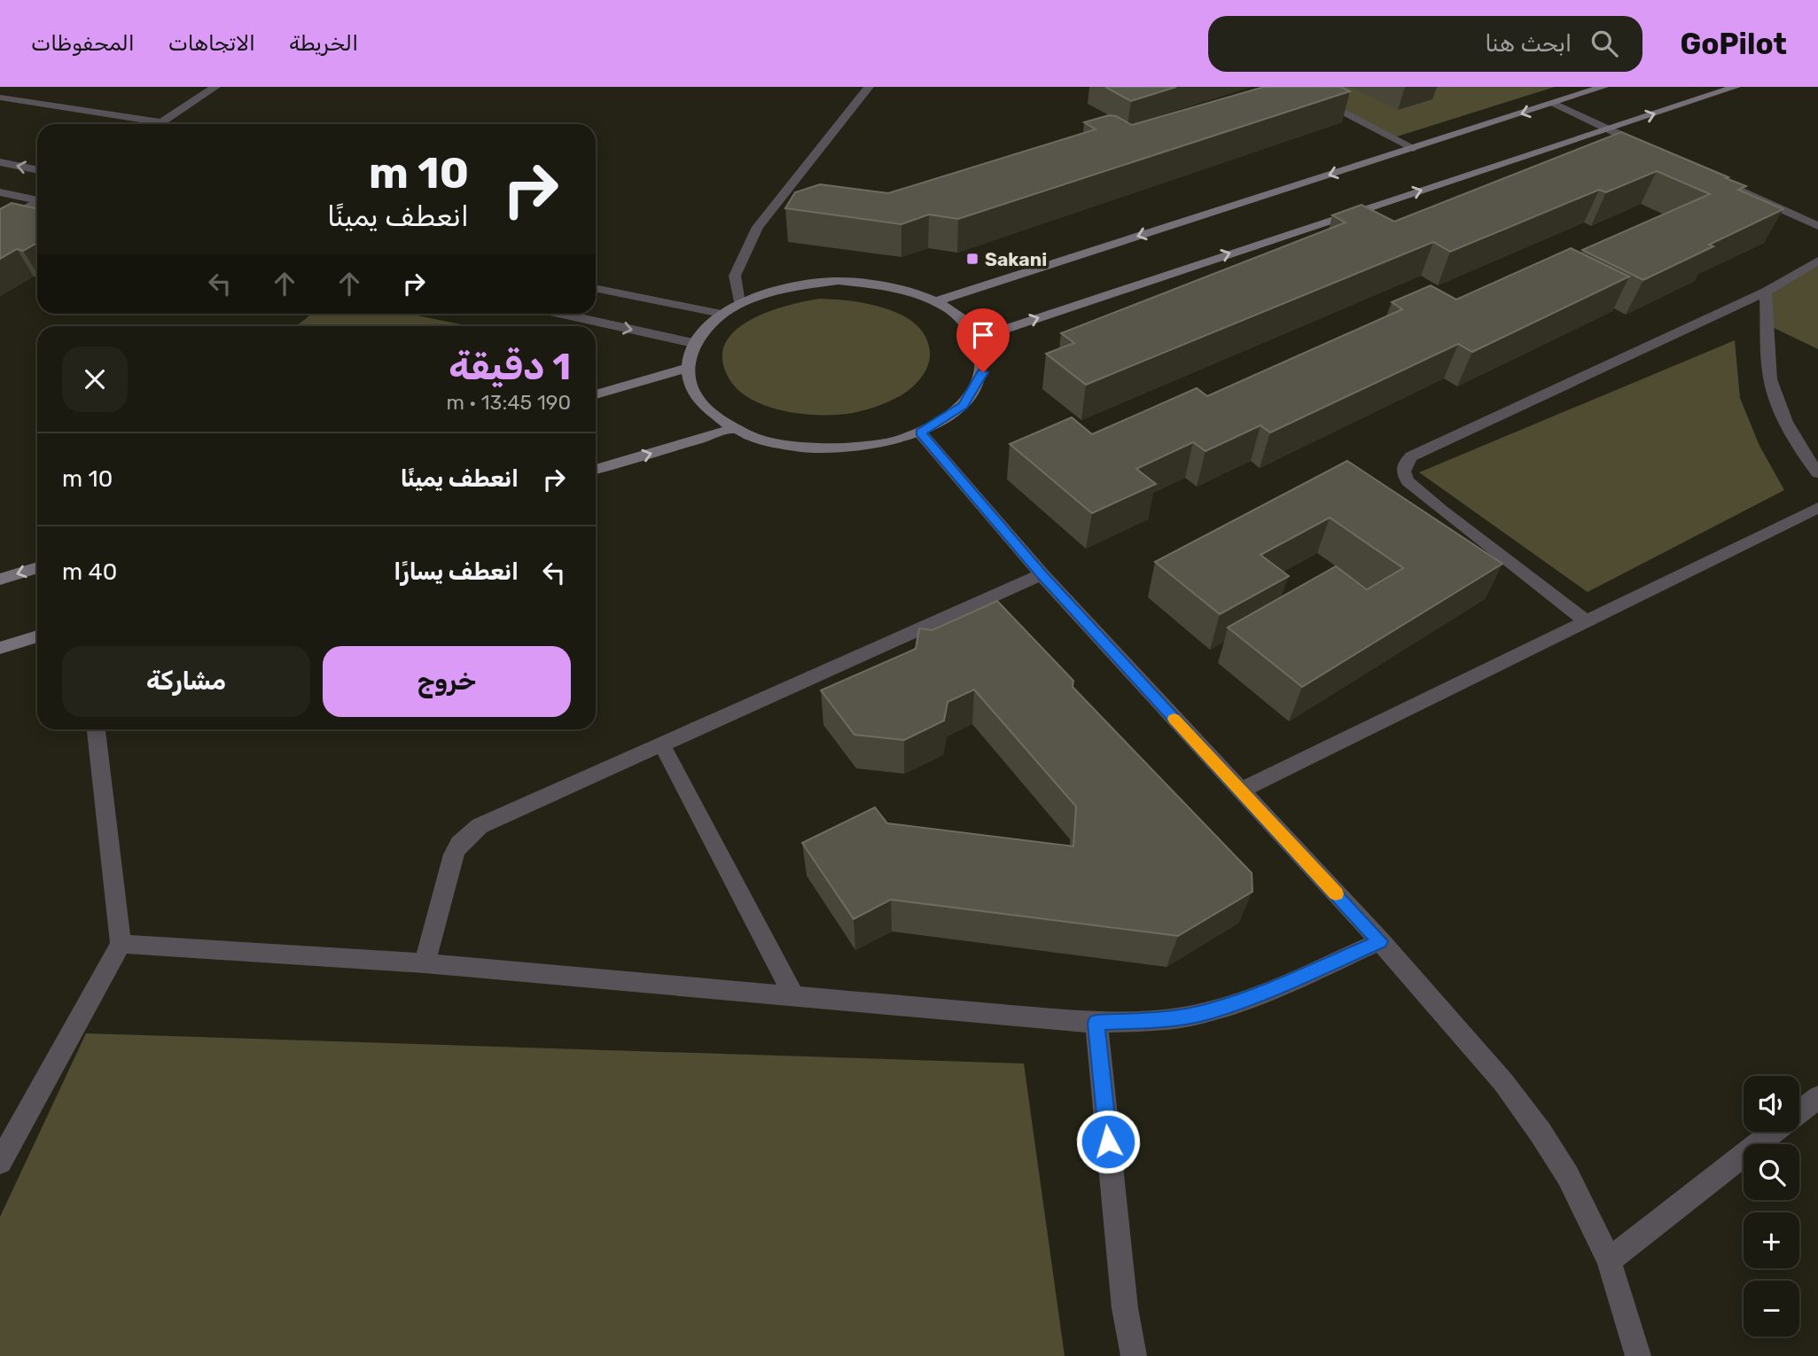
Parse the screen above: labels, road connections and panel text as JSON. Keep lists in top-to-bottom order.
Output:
{
  "places": {
    "transit": ["Sakani"]
  },
  "page": {
    "header": "GoPilot",
    "search": "ابحث هنا",
    "nav": ["الخريطة", "الاتجاهات", "المحفوظات"],
    "turn": ["10 m", "انعطف يمينًا"],
    "heading": ["1 دقيقة", "190 m · 13:45"],
    "list": [
      {
        "name": "انعطف يمينًا",
        "value": "10 m"
      },
      {
        "name": "انعطف يسارًا",
        "value": "40 m"
      }
    ],
    "buttons": ["خروج", "مشاركة"],
    "map_buttons": ["+", "−"]
  }
}
